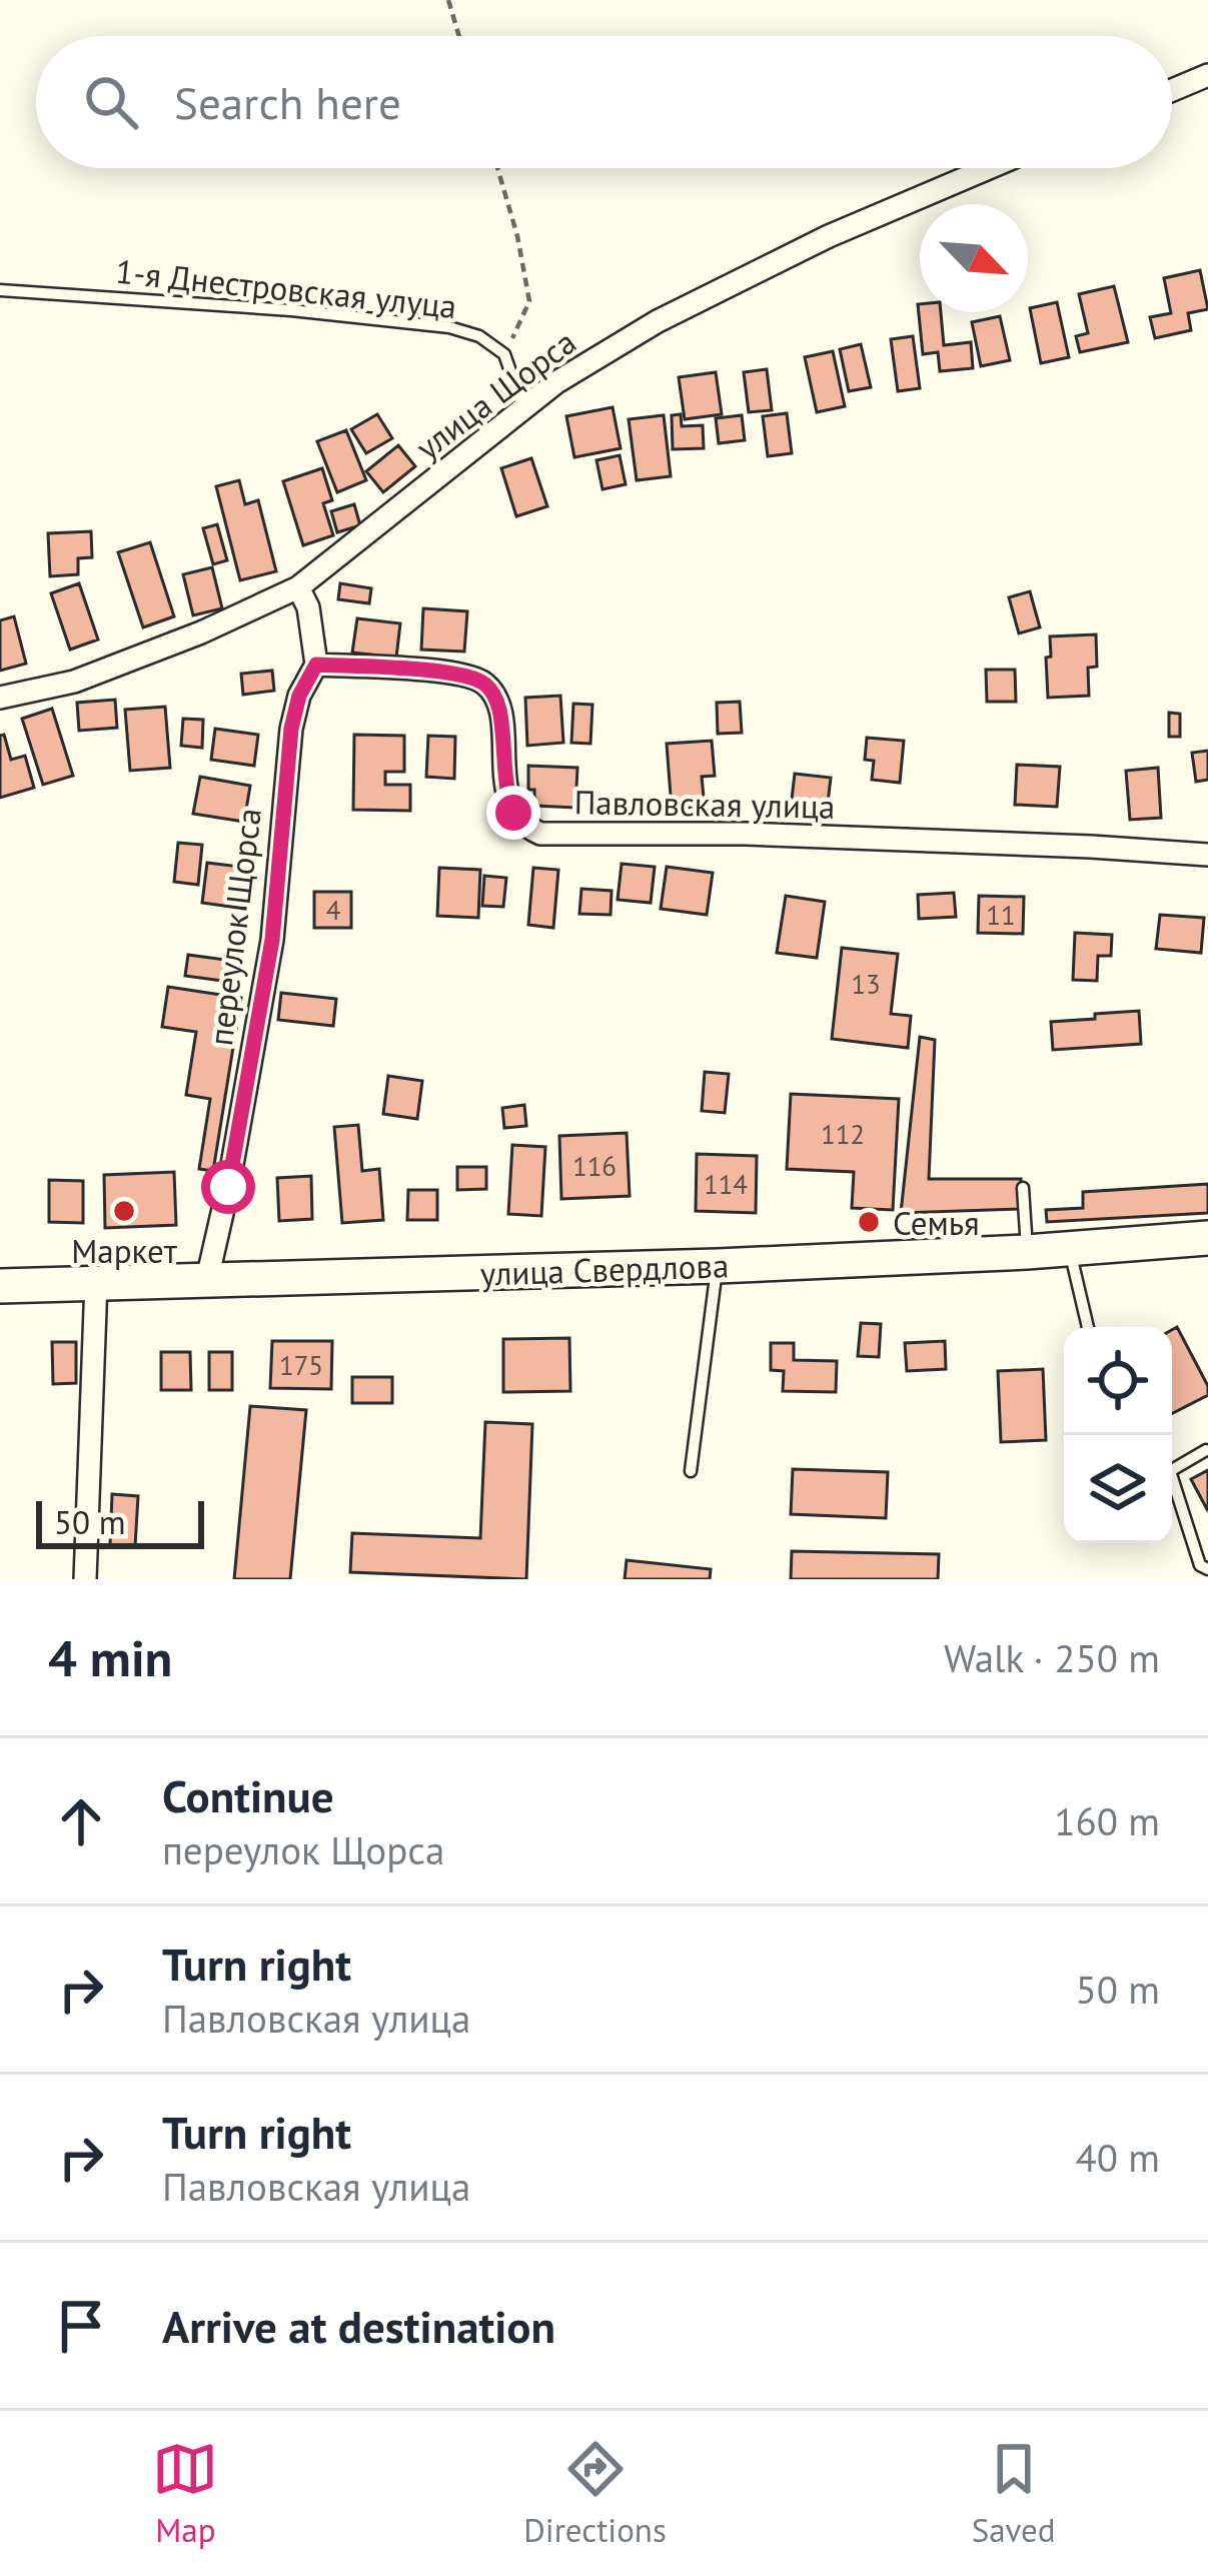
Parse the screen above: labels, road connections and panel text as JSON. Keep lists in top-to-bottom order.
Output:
{
  "streets": {
    "highway": ["улица Свердлова"],
    "street": ["улица Щорса", "Павловская улица", "переулок Щорса"],
    "lane": ["1-я Днестровская улуца"]
  },
  "crossings": [
    ["Павловская улица", "переулок Щорса"],
    ["переулок Щорса", "улица Свердлова"]
  ],
  "places": ["Маркет", "Семья"],
  "house_numbers": [
    "4",
    "11",
    "13",
    "112",
    "116",
    "114",
    "175"
  ],
  "scale_bar": "50 m",
  "north": "bottom right",
  "page": {
    "search": "Search here",
    "scale": "50 m",
    "heading": ["4 min", "Walk · 250 m"],
    "list": [
      ["Continue", "переулок Щорса", "160 m"],
      ["Turn right", "Павловская улица", "50 m"],
      ["Turn right", "Павловская улица", "40 m"],
      "Arrive at destination"
    ],
    "nav": ["Map", "Directions", "Saved"]
  }
}
